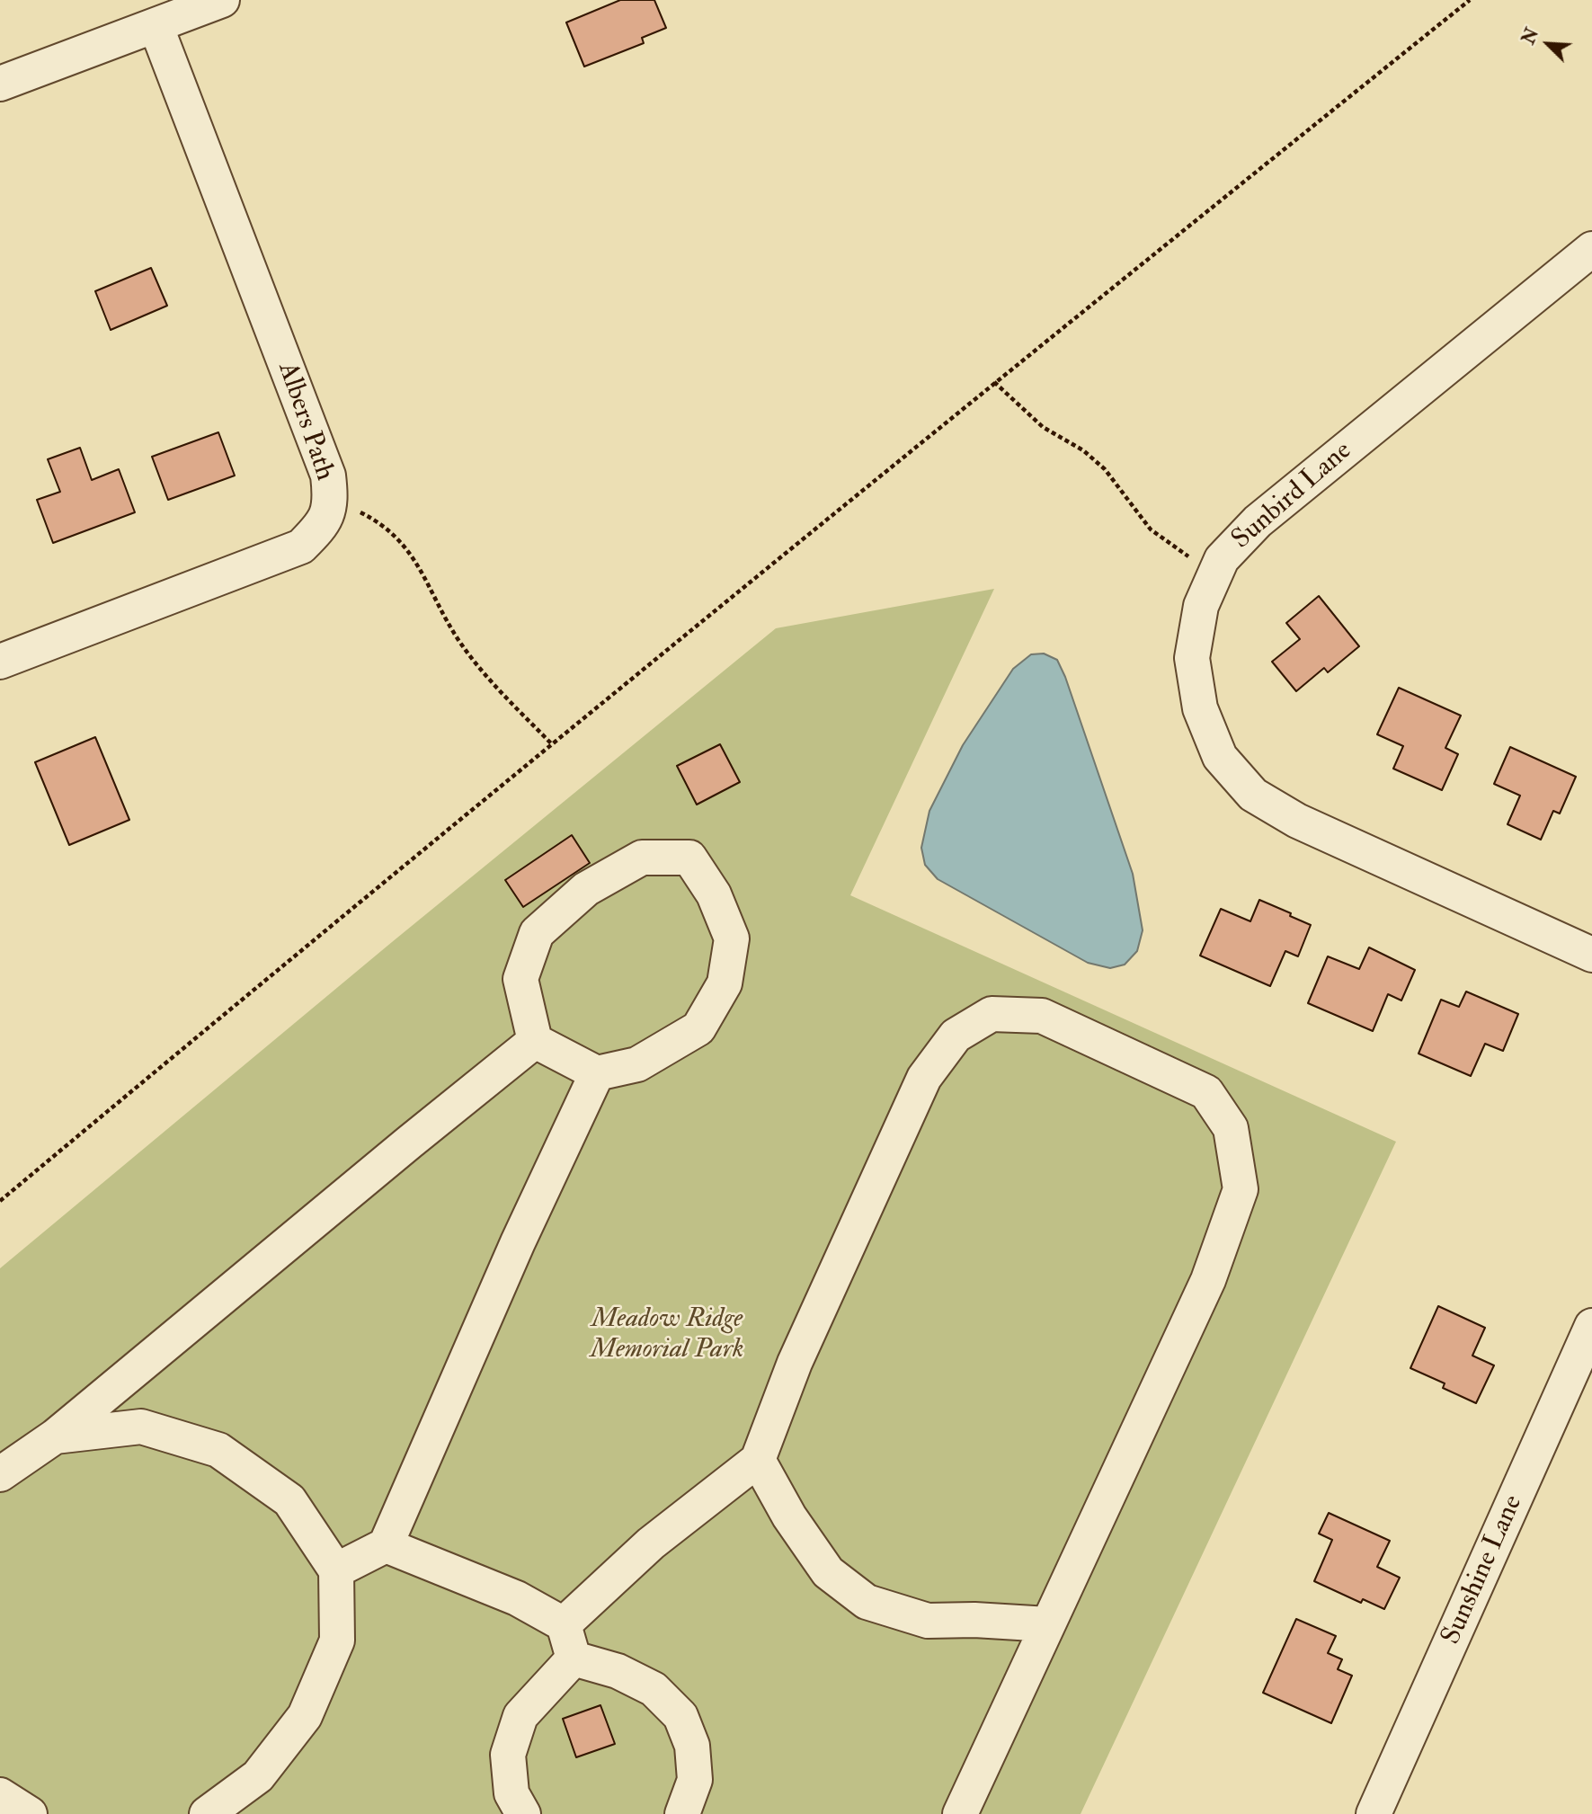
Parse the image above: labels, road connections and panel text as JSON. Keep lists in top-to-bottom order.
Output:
{
  "streets": {
    "street": ["Albers Path", "Sunbird Lane", "Sunshine Lane"]
  },
  "parks": ["Meadow Ridge Memorial Park"],
  "north": "top left"
}
